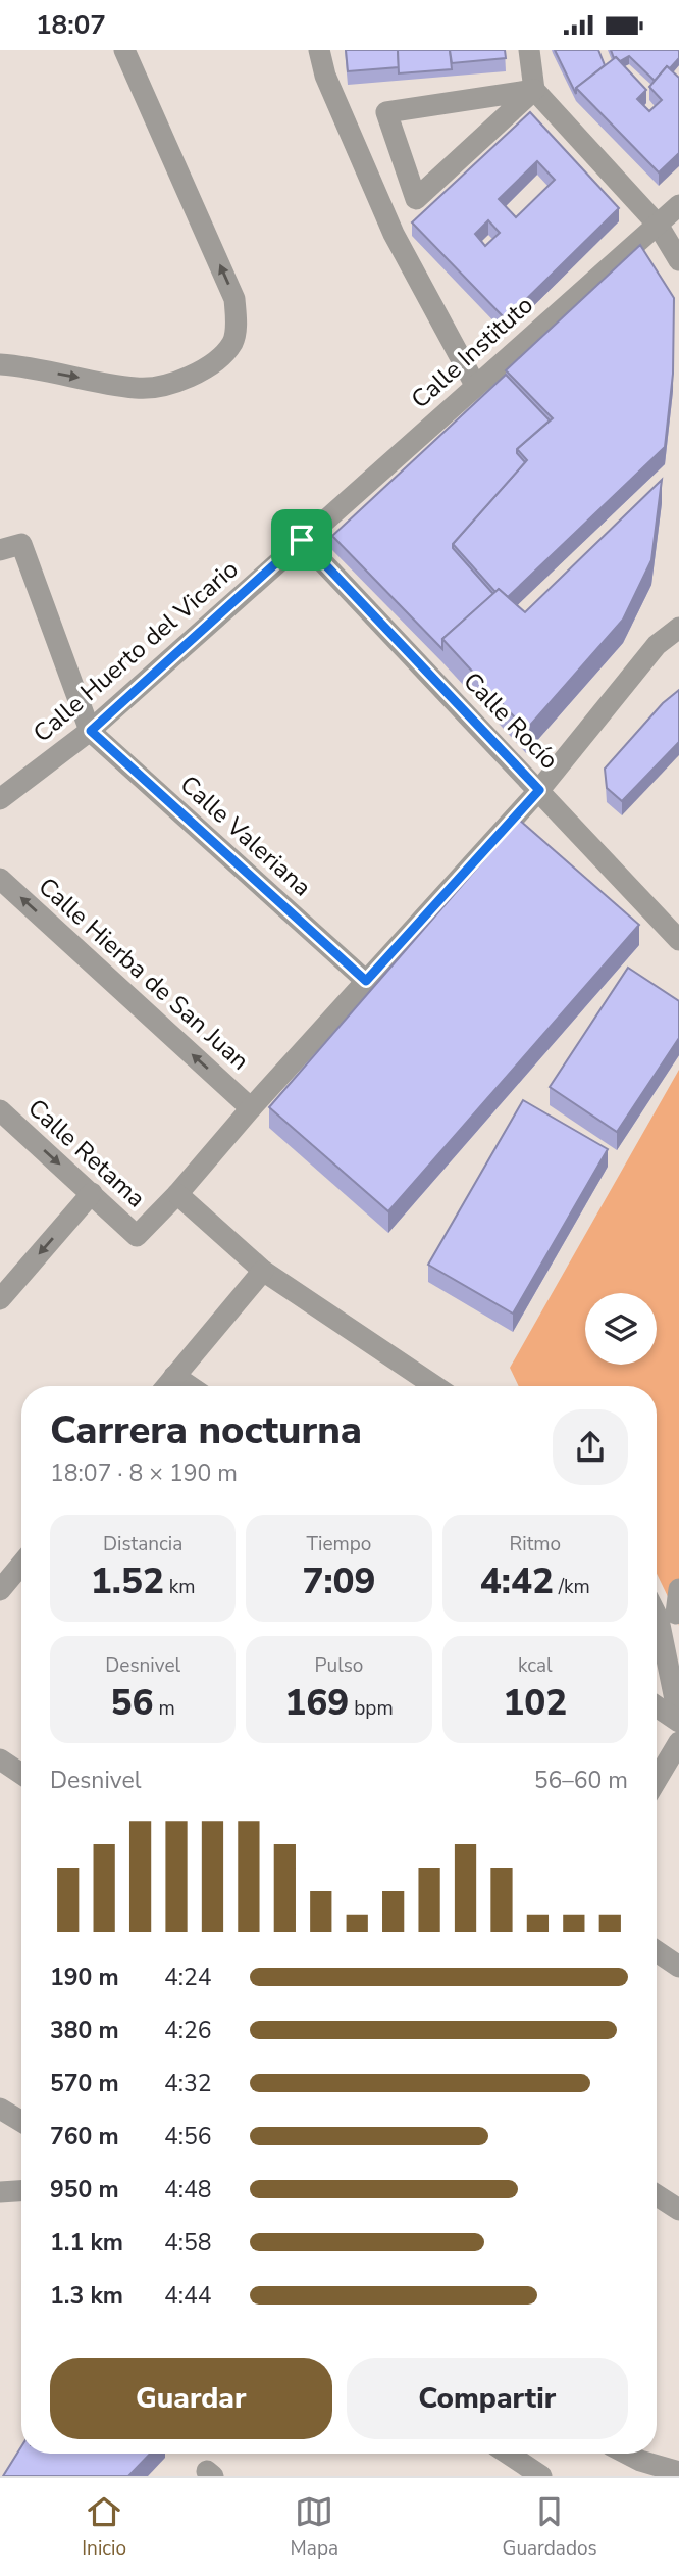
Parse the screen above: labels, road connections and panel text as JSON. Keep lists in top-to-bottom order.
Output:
{
  "streets": {
    "street": [
      "Calle Instituto",
      "Calle Huerto del Vicario",
      "Calle Rocío",
      "Calle Valeriana",
      "Calle Hierba de San Juan",
      "Calle Retama"
    ]
  },
  "crossings": [
    ["Calle Instituto", "Calle Huerto del Vicario"],
    ["Calle Instituto", "Calle Rocío"],
    ["Calle Huerto del Vicario", "Calle Rocío"],
    ["Calle Huerto del Vicario", "Calle Valeriana"]
  ],
  "one_way": ["Calle Hierba de San Juan", "Calle Retama"],
  "page": {
    "status": "18:07",
    "heading": ["Carrera nocturna", "18:07 · 8 × 190 m"],
    "stats": [
      ["Distancia", "1.52 km"],
      ["Tiempo", "7:09"],
      ["Ritmo", "4:42 /km"],
      ["Desnivel", "56 m"],
      ["Pulso", "169 bpm"],
      ["kcal", "102"]
    ],
    "chart": ["Desnivel", "56–60 m"],
    "list": [
      {
        "name": "190 m",
        "note": "4:24"
      },
      {
        "name": "380 m",
        "note": "4:26"
      },
      {
        "name": "570 m",
        "note": "4:32"
      },
      {
        "name": "760 m",
        "note": "4:56"
      },
      {
        "name": "950 m",
        "note": "4:48"
      },
      {
        "name": "1.1 km",
        "note": "4:58"
      },
      {
        "name": "1.3 km",
        "note": "4:44"
      }
    ],
    "buttons": ["Guardar", "Compartir"],
    "tabs": ["Inicio", "Mapa", "Guardados"]
  }
}
